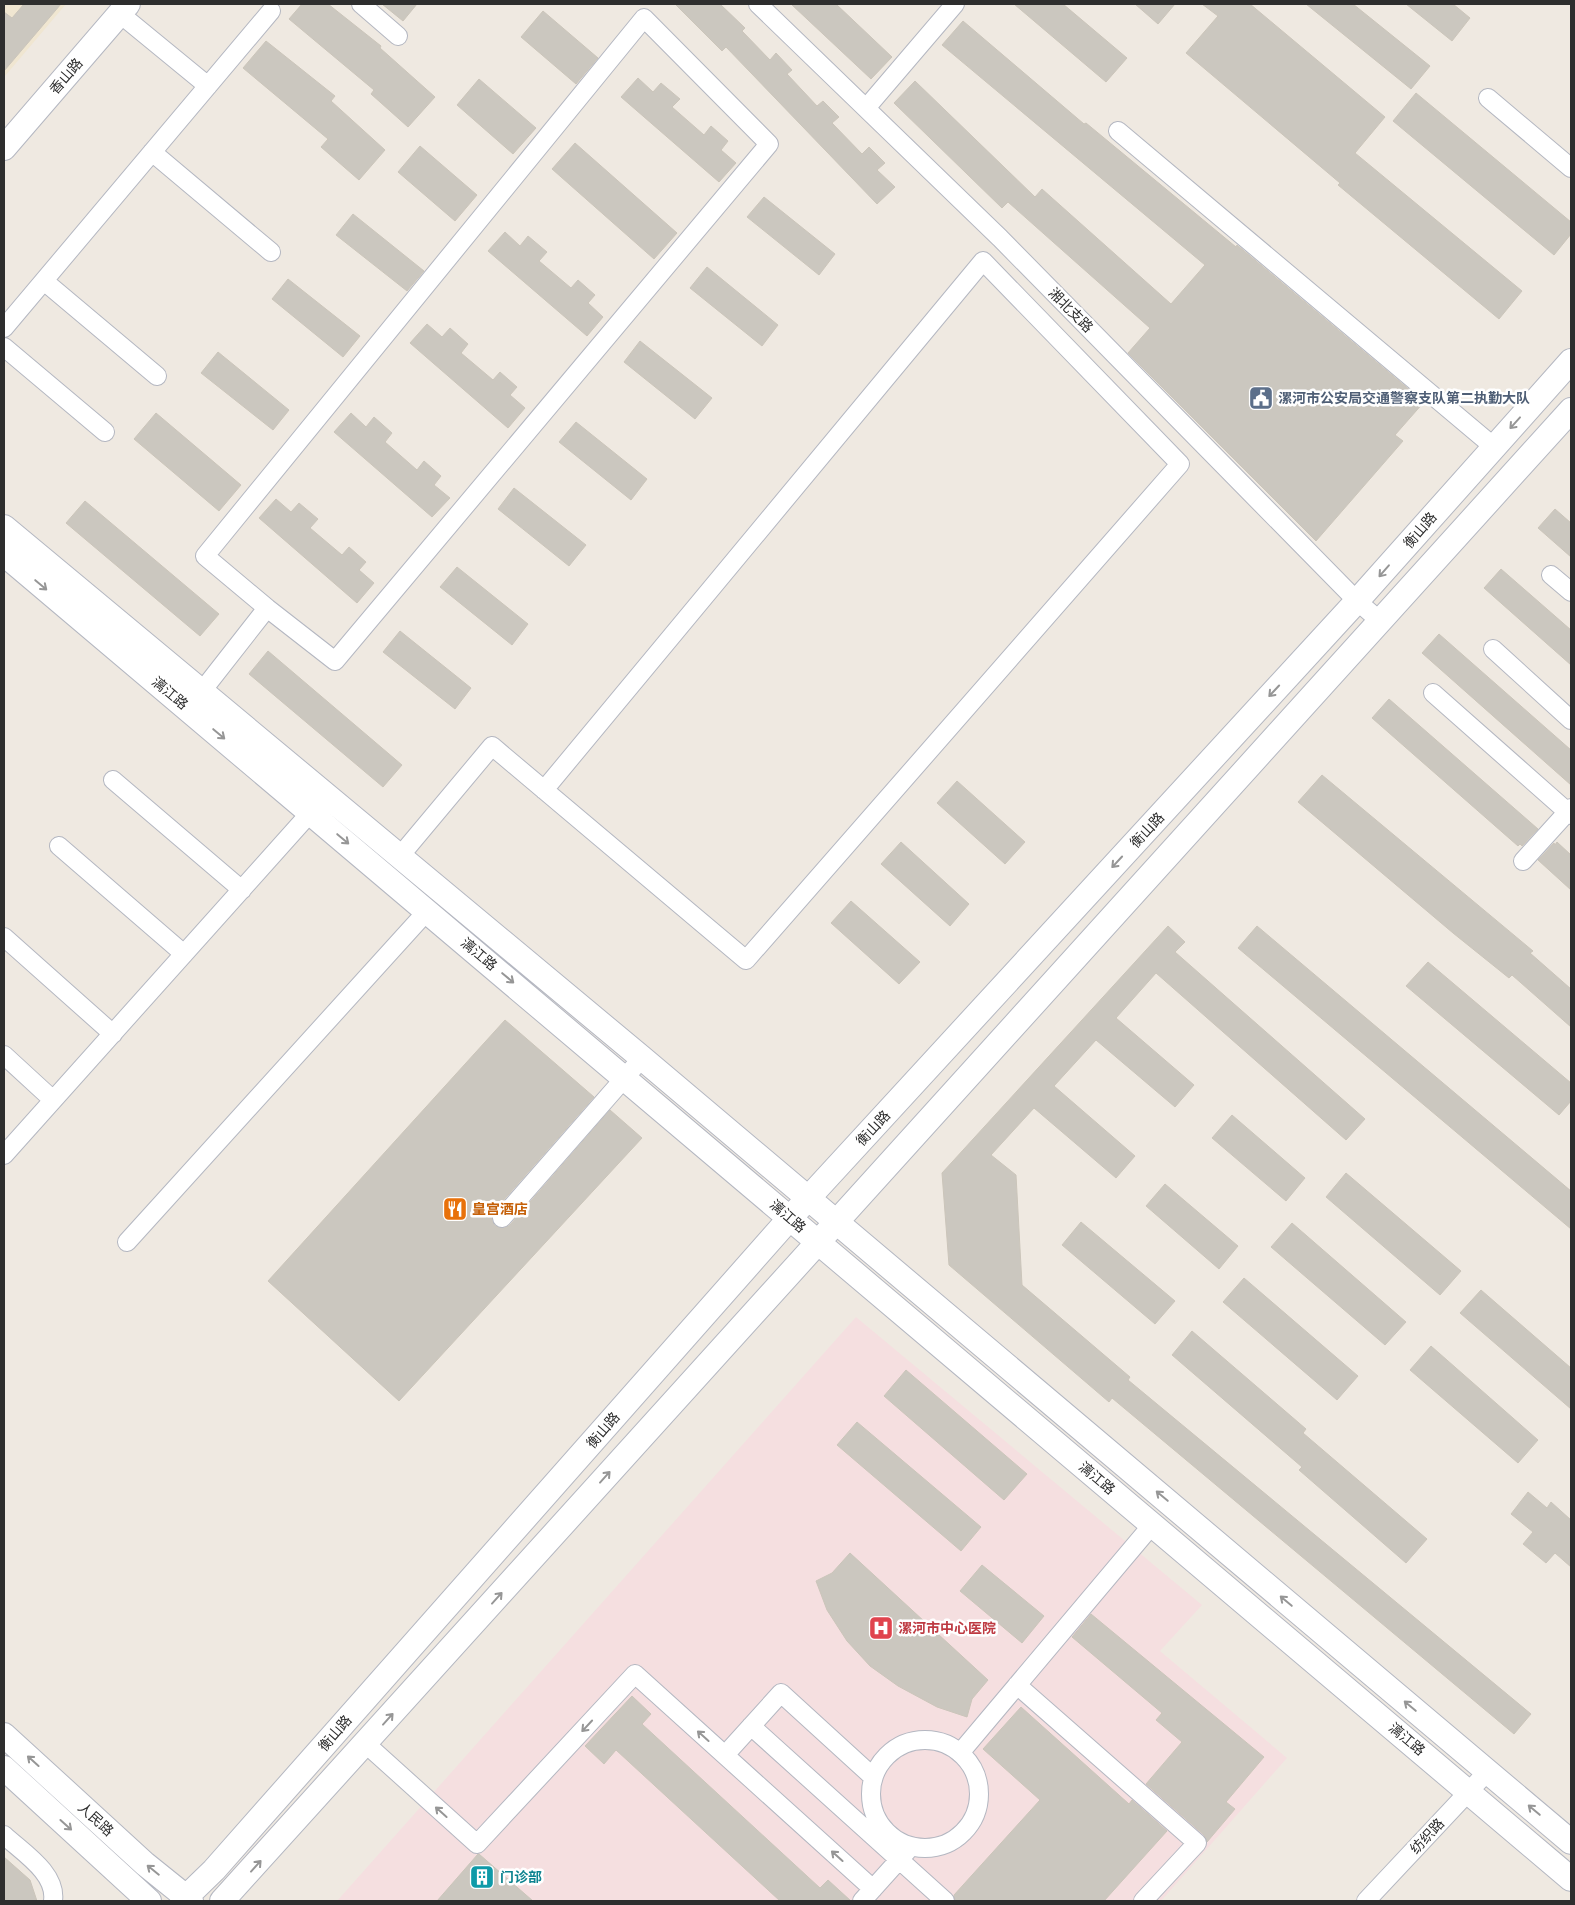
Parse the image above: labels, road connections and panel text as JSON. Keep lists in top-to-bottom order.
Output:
{
  "streets": {
    "street": [
      "香山路",
      "湘北支路",
      "衡山路",
      "漓江路",
      "人民路",
      "纺织路"
    ]
  },
  "crossings": [
    ["湘北支路", "衡山路"],
    ["衡山路", "漓江路"],
    ["衡山路", "人民路"],
    ["漓江路", "纺织路"]
  ],
  "places": {
    "public building": ["漯河市公安局交通警察支队第二执勤大队"],
    "restaurant": ["皇宫酒店"],
    "hospital": ["漯河市中心医院"],
    "building": ["门诊部"]
  }
}
